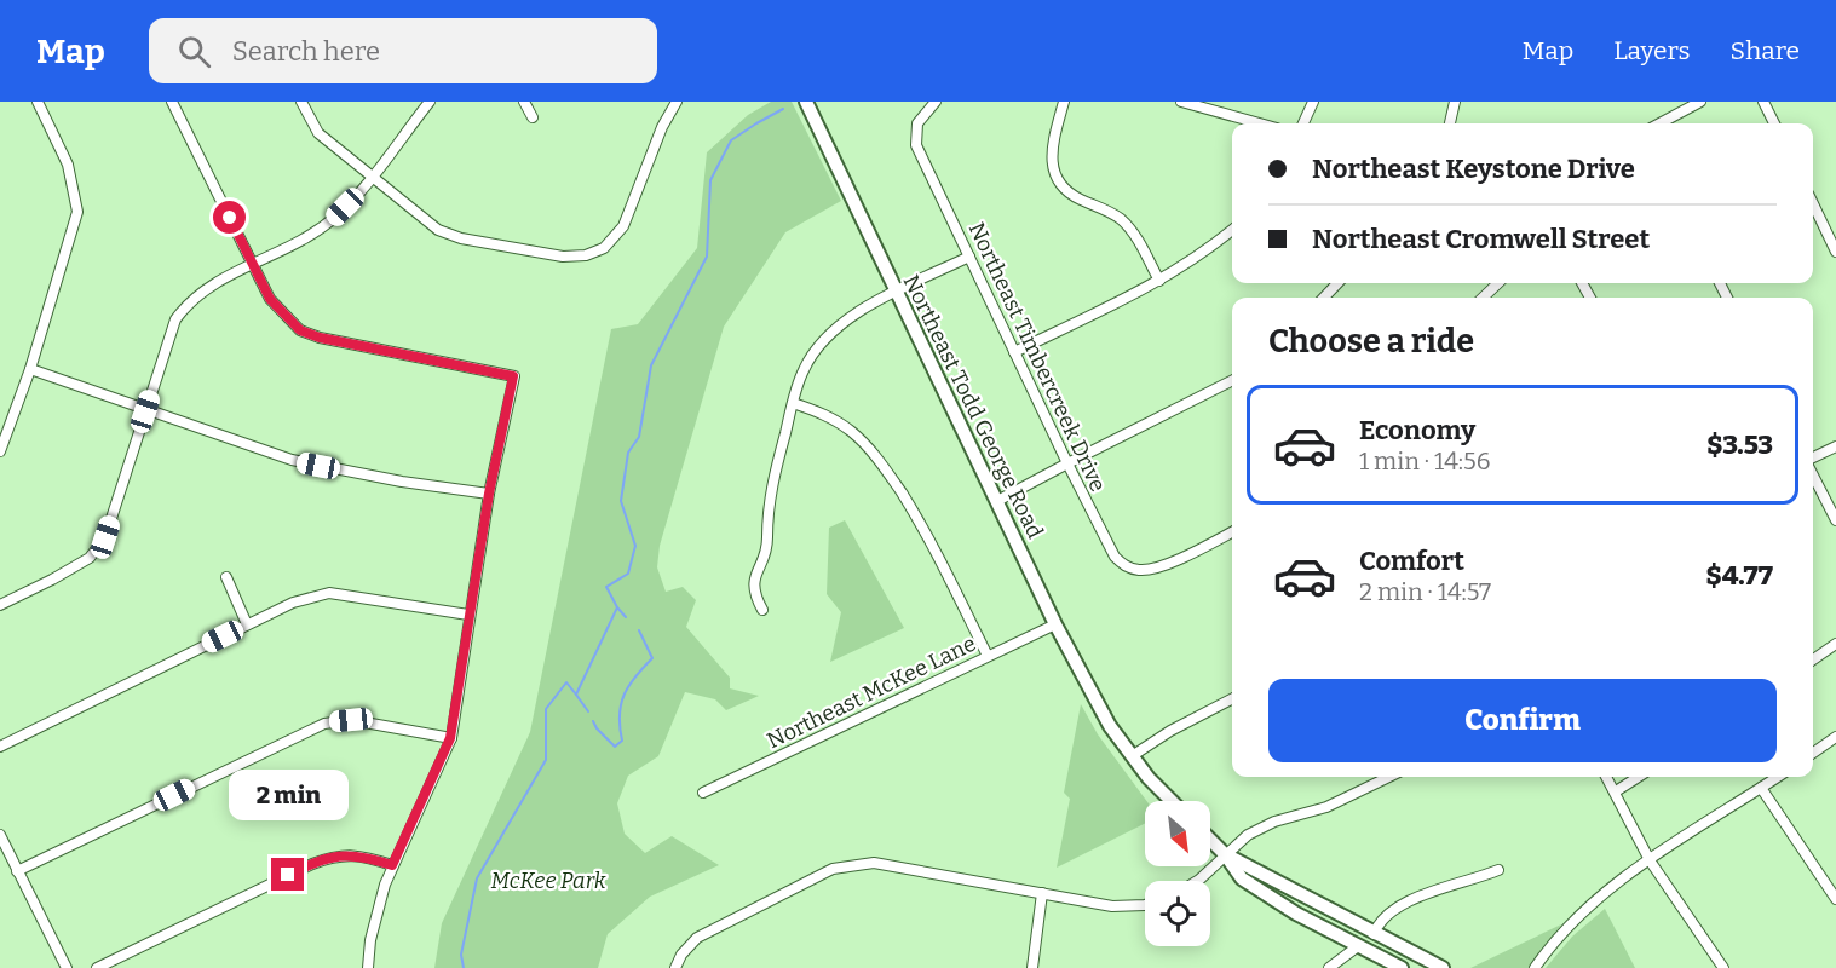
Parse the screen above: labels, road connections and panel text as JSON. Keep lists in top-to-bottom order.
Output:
{
  "streets": {
    "main road": ["Northeast Todd George Road"],
    "street": ["Northeast Timbercreek Drive", "Northeast McKee Lane"]
  },
  "crossings": [
    ["Northeast Todd George Road", "Northeast McKee Lane"]
  ],
  "parks": ["McKee Park"],
  "north": "bottom right",
  "page": {
    "header": "Map",
    "search": "Search here",
    "nav": ["Map", "Layers", "Share"],
    "banner": ["Northeast Keystone Drive", "Northeast Cromwell Street"],
    "heading": "Choose a ride",
    "list": [
      {
        "name": "Economy",
        "note": "1 min · 14:56",
        "value": "$3.53"
      },
      {
        "name": "Comfort",
        "note": "2 min · 14:57",
        "value": "$4.77"
      }
    ],
    "buttons": "Confirm",
    "bubble": "2 min"
  }
}
